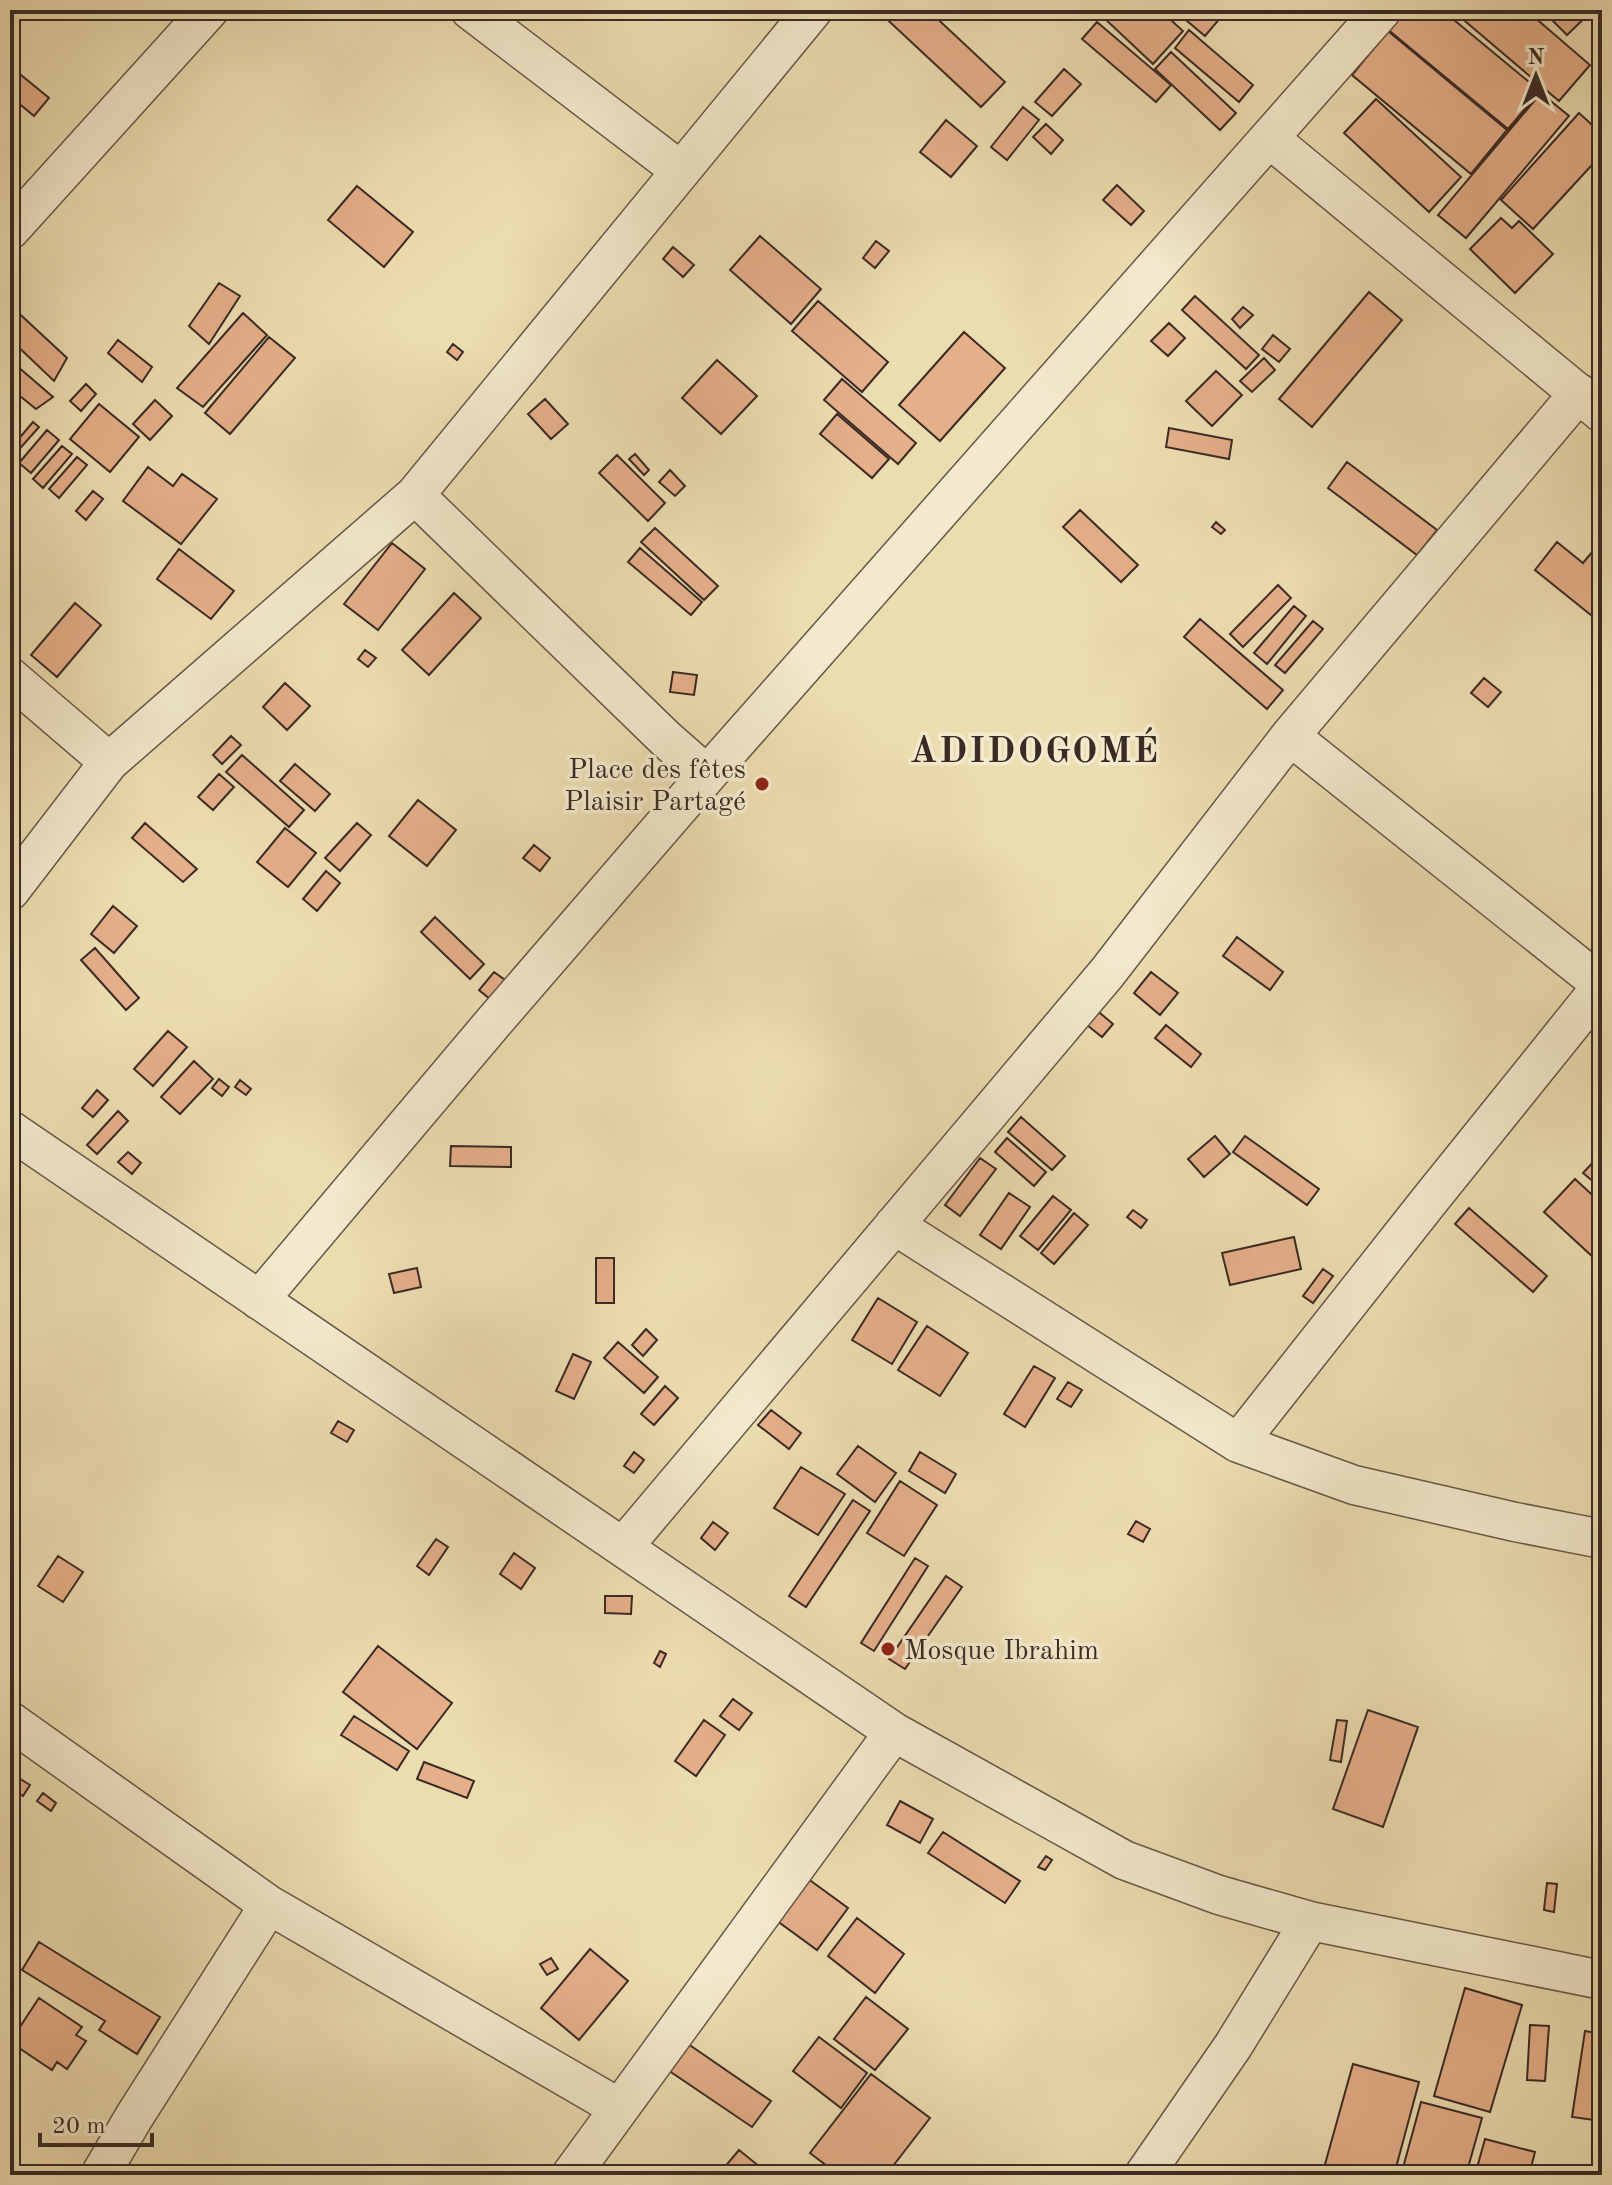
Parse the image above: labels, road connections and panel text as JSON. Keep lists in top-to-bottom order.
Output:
{
  "districts": ["ADIDOGOMÉ"],
  "places": ["Place des fêtes Plaisir Partagé", "Mosque Ibrahim"],
  "scale_bar": "20 m",
  "north": "top"
}
